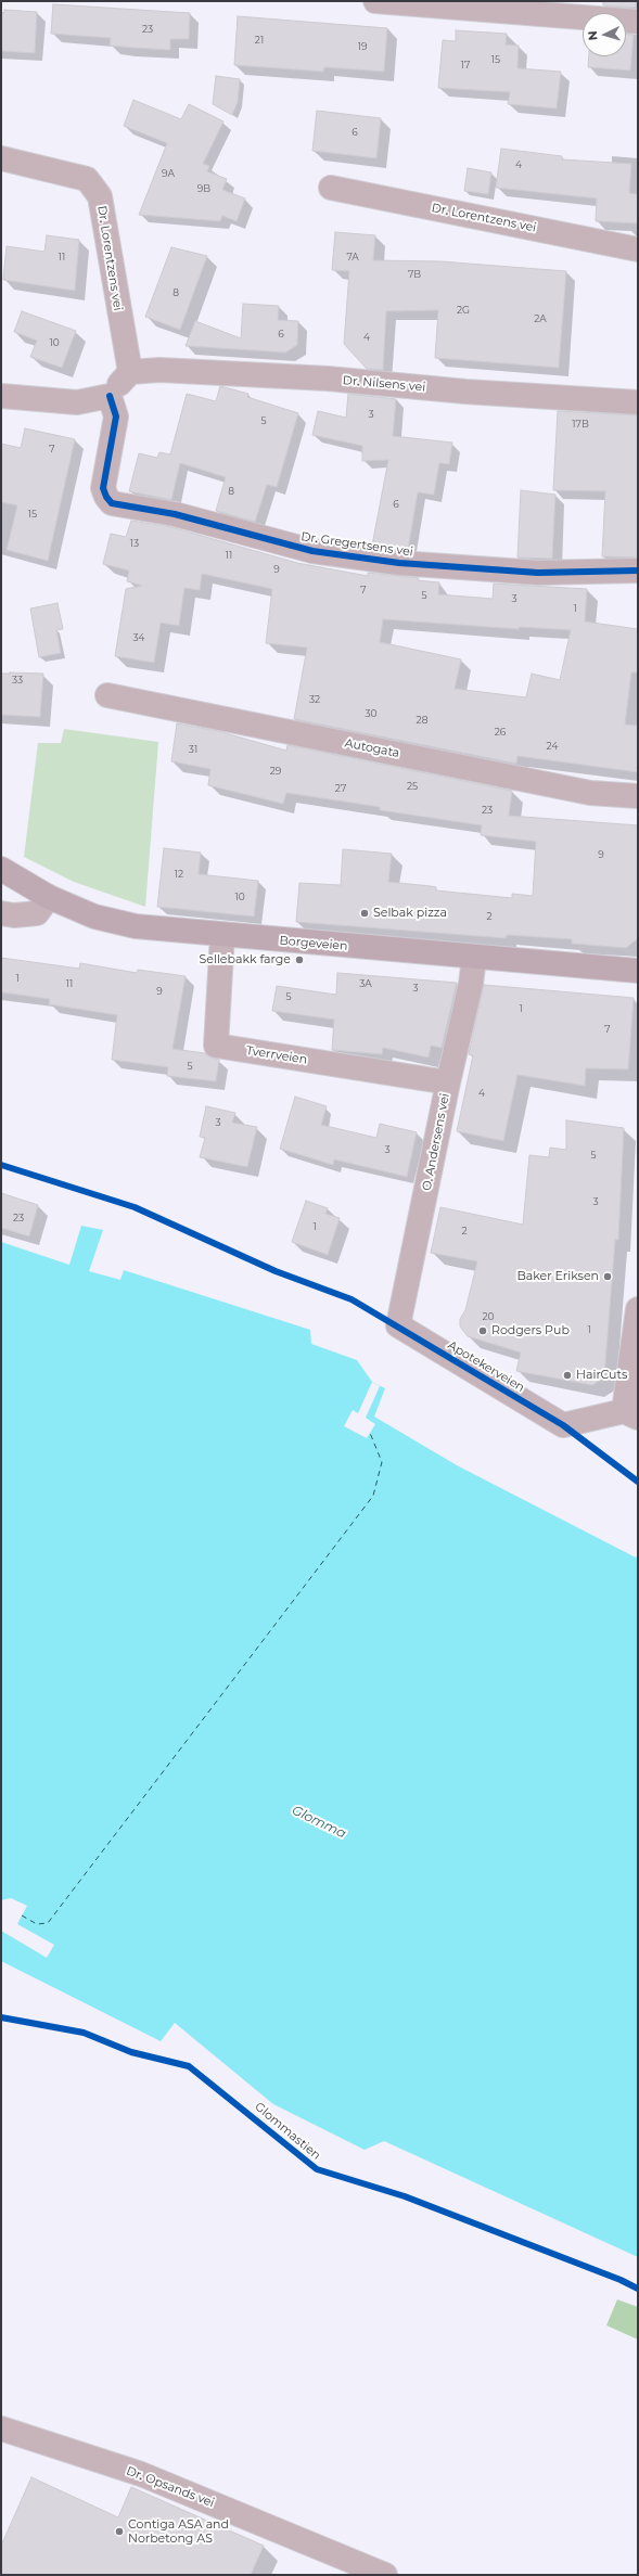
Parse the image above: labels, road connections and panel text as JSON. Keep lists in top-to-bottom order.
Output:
{
  "streets": {
    "main road": ["Borgeveien"],
    "street": [
      "Dr. Lorentzens vei",
      "Dr. Nilsens vei",
      "Dr. Gregertsens vei",
      "Autogata",
      "Tverrveien",
      "O. Andersens vei",
      "Apotekerveien",
      "Dr. Opsands vei"
    ],
    "cycle path": ["Glommastien"]
  },
  "crossings": [
    ["Dr. Lorentzens vei", "Dr. Nilsens vei"],
    ["Borgeveien", "Tverrveien"],
    ["Borgeveien", "O. Andersens vei"],
    ["Tverrveien", "O. Andersens vei"],
    ["O. Andersens vei", "Apotekerveien"]
  ],
  "water": ["Glomma"],
  "places": [
    "Selbak pizza",
    "Sellebakk farge",
    "Baker Eriksen",
    "Rodgers Pub",
    "HairCuts",
    "Contiga ASA and Norbetong AS"
  ],
  "house_numbers": [
    "23",
    "21",
    "19",
    "15",
    "17",
    "6",
    "4",
    "9A",
    "9B",
    "11",
    "7A",
    "7B",
    "8",
    "2G",
    "2A",
    "6",
    "4",
    "10",
    "3",
    "5",
    "17B",
    "7",
    "8",
    "6",
    "15",
    "13",
    "11",
    "9",
    "7",
    "5",
    "3",
    "1",
    "34",
    "33",
    "32",
    "30",
    "28",
    "26",
    "24",
    "31",
    "29",
    "25",
    "27",
    "23",
    "9",
    "12",
    "10",
    "2",
    "1",
    "11",
    "3A",
    "3",
    "9",
    "5",
    "1",
    "7",
    "5",
    "4",
    "3",
    "3",
    "5",
    "3",
    "23",
    "1",
    "2",
    "20",
    "1"
  ],
  "north": "left"
}
